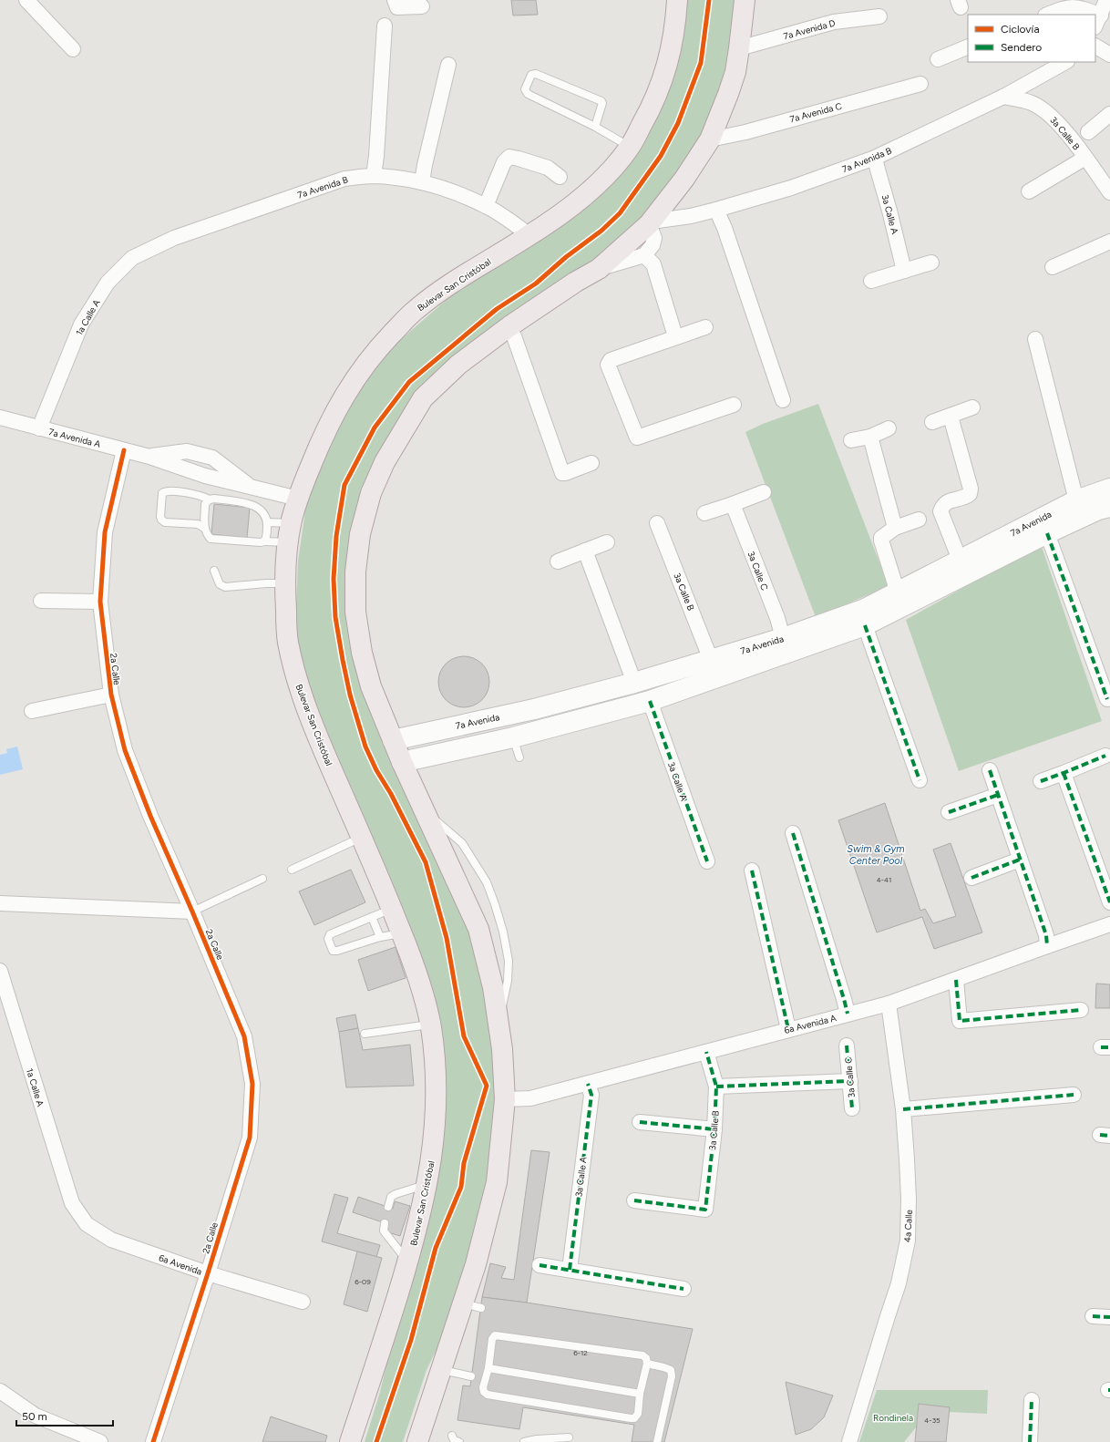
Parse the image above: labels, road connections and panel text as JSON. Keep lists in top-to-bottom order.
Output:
{
  "streets": {
    "main road": ["Bulevar San Cristóbal"],
    "street": [
      "7a Avenida D",
      "7a Avenida C",
      "3a Calle B",
      "7a Avenida B",
      "3a Calle A",
      "1a Calle A",
      "7a Avenida A",
      "7a Avenida",
      "3a Calle C",
      "2a Calle",
      "6a Avenida A",
      "4a Calle",
      "6a Avenida"
    ]
  },
  "crossings": [
    ["3a Calle B", "7a Avenida B"],
    ["3a Calle B", "7a Avenida"],
    ["3a Calle B", "6a Avenida A"],
    ["7a Avenida B", "3a Calle A"],
    ["7a Avenida B", "Bulevar San Cristóbal"],
    ["7a Avenida B", "1a Calle A"],
    ["3a Calle A", "7a Avenida"],
    ["3a Calle A", "6a Avenida A"],
    ["Bulevar San Cristóbal", "7a Avenida A"],
    ["1a Calle A", "7a Avenida A"],
    ["1a Calle A", "6a Avenida"],
    ["7a Avenida A", "2a Calle"],
    ["7a Avenida", "3a Calle C"],
    ["2a Calle", "6a Avenida"],
    ["6a Avenida A", "4a Calle"]
  ],
  "water": ["Swim & Gym Center Pool"],
  "parks": ["Rondinela"],
  "house_numbers": [
    "4-41",
    "6-09",
    "6-12",
    "4-35"
  ],
  "legend": ["Ciclovía", "Sendero"],
  "scale_bar": "50 m"
}
